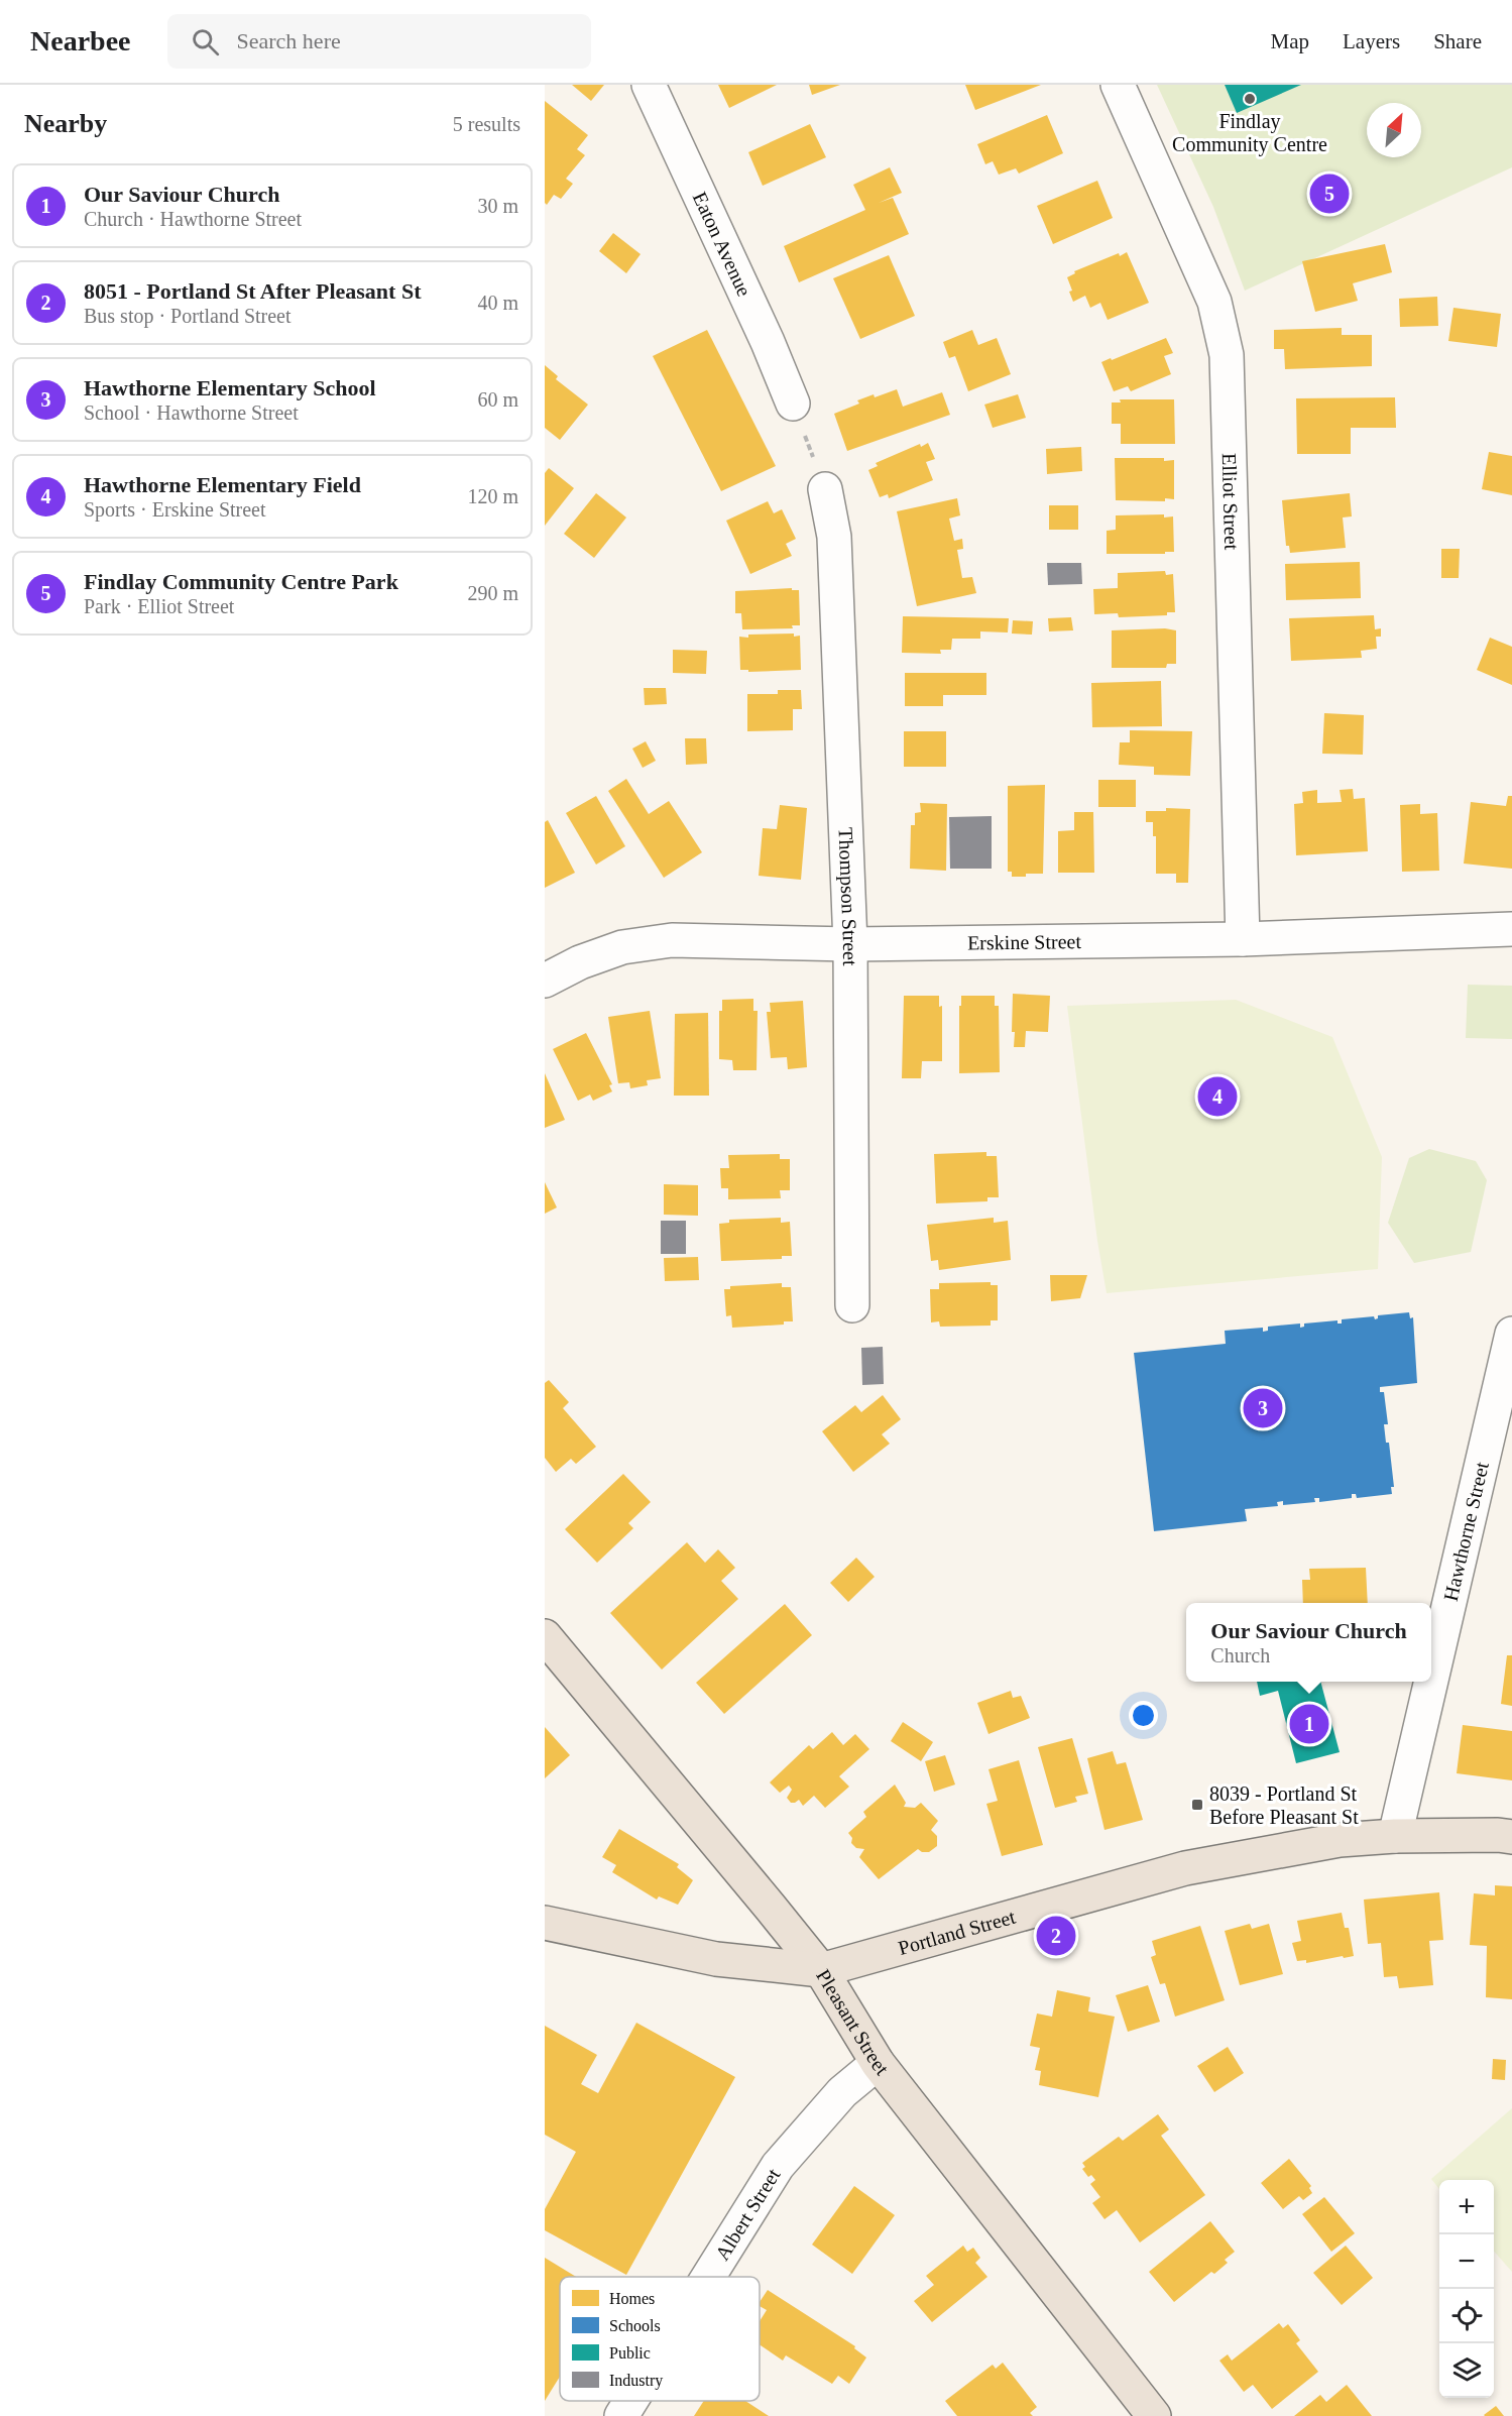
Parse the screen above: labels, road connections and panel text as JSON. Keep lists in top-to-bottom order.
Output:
{
  "streets": {
    "main road": ["Portland Street", "Pleasant Street"],
    "street": [
      "Eaton Avenue",
      "Elliot Street",
      "Thompson Street",
      "Erskine Street",
      "Hawthorne Street",
      "Albert Street"
    ]
  },
  "crossings": [
    ["Elliot Street", "Erskine Street"],
    ["Thompson Street", "Erskine Street"],
    ["Hawthorne Street", "Portland Street"],
    ["Portland Street", "Pleasant Street"],
    ["Pleasant Street", "Albert Street"]
  ],
  "places": {
    "other": ["Findlay Community Centre"],
    "transit": ["8039 - Portland St Before Pleasant St"]
  },
  "legend": [
    "Homes",
    "Schools",
    "Public",
    "Industry"
  ],
  "north": "top right",
  "page": {
    "header": "Nearbee",
    "search": "Search here",
    "nav": ["Map", "Layers", "Share"],
    "heading": ["Nearby", "5 results"],
    "list": [
      {
        "mark": "1",
        "name": "Our Saviour Church",
        "note": "Church · Hawthorne Street",
        "value": "30 m"
      },
      {
        "mark": "2",
        "name": "8051 - Portland St After Pleasant St",
        "note": "Bus stop · Portland Street",
        "value": "40 m"
      },
      {
        "mark": "3",
        "name": "Hawthorne Elementary School",
        "note": "School · Hawthorne Street",
        "value": "60 m"
      },
      {
        "mark": "4",
        "name": "Hawthorne Elementary Field",
        "note": "Sports · Erskine Street",
        "value": "120 m"
      },
      {
        "mark": "5",
        "name": "Findlay Community Centre Park",
        "note": "Park · Elliot Street",
        "value": "290 m"
      }
    ],
    "pins": [
      "5",
      "4",
      "3",
      "1",
      "2"
    ],
    "popup": ["Our Saviour Church", "Church"],
    "map_buttons": ["+", "−"]
  }
}
